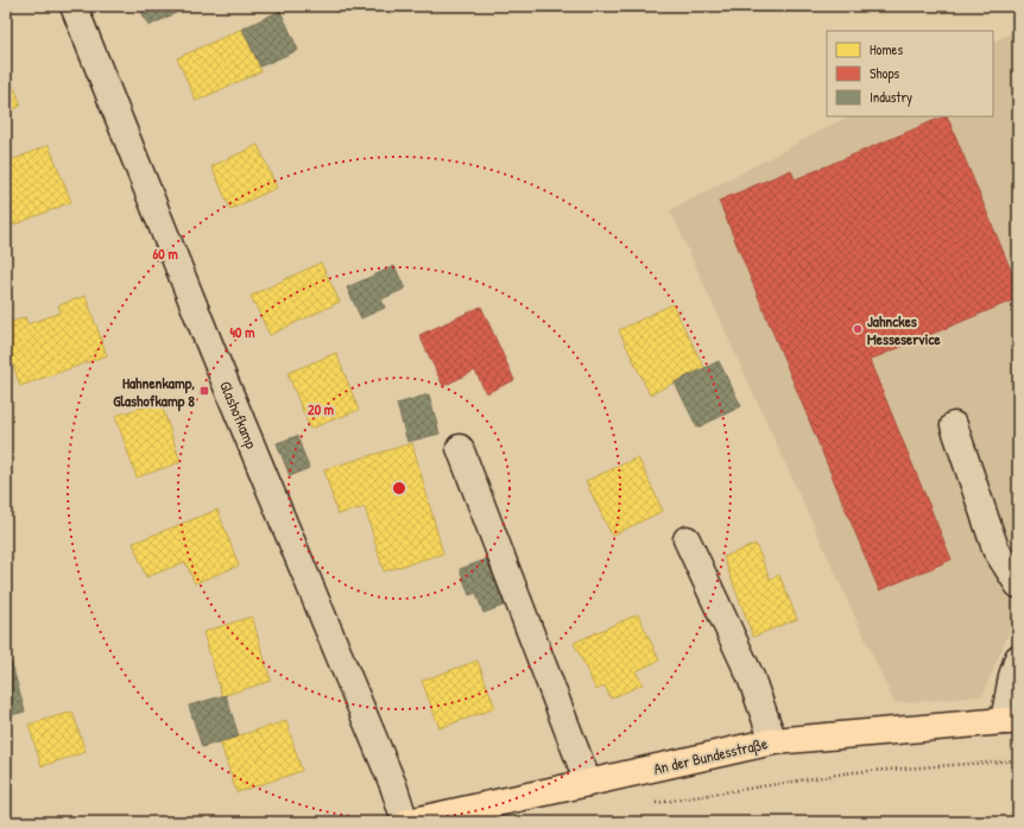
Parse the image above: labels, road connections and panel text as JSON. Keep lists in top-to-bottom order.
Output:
{
  "streets": {
    "main road": ["An der Bundesstraße"],
    "street": ["Glashofkamp"]
  },
  "crossings": [
    ["Glashofkamp", "An der Bundesstraße"]
  ],
  "places": {
    "other": ["Jahnckes Messeservice"],
    "transit": ["Hahnenkamp, Glashofkamp 8"]
  },
  "legend": ["Homes", "Shops", "Industry"],
  "rings": ["60 m", "40 m", "20 m"]
}
